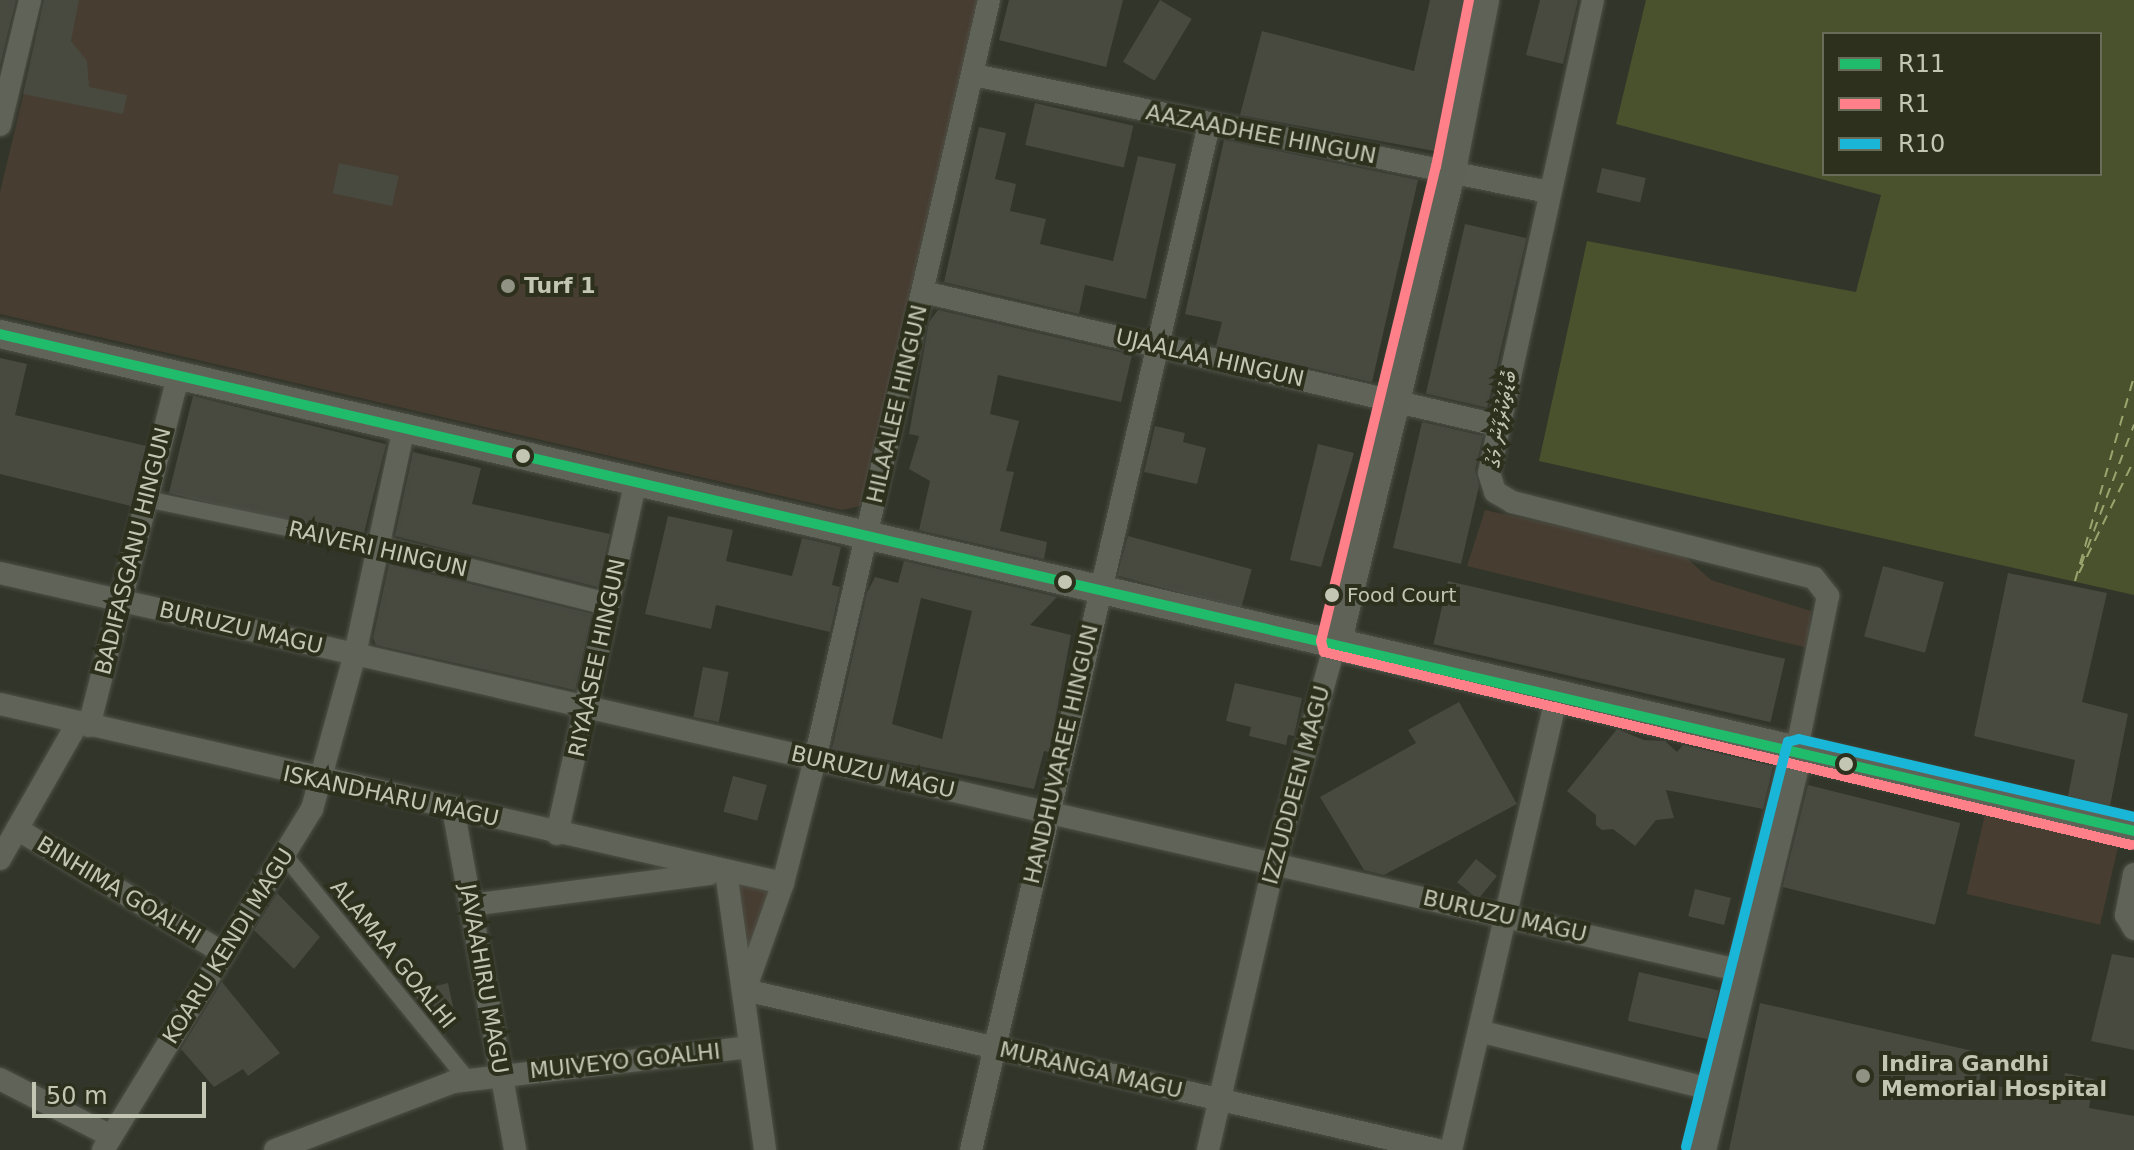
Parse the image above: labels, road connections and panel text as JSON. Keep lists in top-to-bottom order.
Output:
{
  "streets": {
    "main road": ["IZZUDDEEN MAGU"],
    "street": [
      "AAZAADHEE HINGUN",
      "UJAALAA HINGUN",
      "HILAALEE HINGUN",
      "ބޮޑުތަކުރުފާނު މަގު",
      "RAIVERI HINGUN",
      "BADIFASGANU HINGUN",
      "BURUZU MAGU",
      "RIYAASEE HINGUN",
      "HANDHUVAREE HINGUN",
      "ISKANDHARU MAGU",
      "BINHIMA GOALHI",
      "KOARU KENDI MAGU",
      "ALAMAA GOALHI",
      "JAVAAHIRU MAGU",
      "MUIVEYO GOALHI",
      "MURANGA MAGU"
    ]
  },
  "crossings": [
    ["AAZAADHEE HINGUN", "HILAALEE HINGUN"],
    ["AAZAADHEE HINGUN", "ބޮޑުތަކުރުފާނު މަގު"],
    ["AAZAADHEE HINGUN", "HANDHUVAREE HINGUN"],
    ["AAZAADHEE HINGUN", "IZZUDDEEN MAGU"],
    ["UJAALAA HINGUN", "HILAALEE HINGUN"],
    ["UJAALAA HINGUN", "ބޮޑުތަކުރުފާނު މަގު"],
    ["UJAALAA HINGUN", "HANDHUVAREE HINGUN"],
    ["UJAALAA HINGUN", "IZZUDDEEN MAGU"],
    ["HILAALEE HINGUN", "BURUZU MAGU"],
    ["HILAALEE HINGUN", "ISKANDHARU MAGU"],
    ["HILAALEE HINGUN", "MURANGA MAGU"],
    ["RAIVERI HINGUN", "BADIFASGANU HINGUN"],
    ["RAIVERI HINGUN", "RIYAASEE HINGUN"],
    ["RAIVERI HINGUN", "KOARU KENDI MAGU"],
    ["BADIFASGANU HINGUN", "BURUZU MAGU"],
    ["BADIFASGANU HINGUN", "ISKANDHARU MAGU"],
    ["BADIFASGANU HINGUN", "BINHIMA GOALHI"],
    ["BURUZU MAGU", "RIYAASEE HINGUN"],
    ["BURUZU MAGU", "HANDHUVAREE HINGUN"],
    ["BURUZU MAGU", "IZZUDDEEN MAGU"],
    ["BURUZU MAGU", "KOARU KENDI MAGU"],
    ["RIYAASEE HINGUN", "ISKANDHARU MAGU"],
    ["HANDHUVAREE HINGUN", "MURANGA MAGU"],
    ["IZZUDDEEN MAGU", "MURANGA MAGU"],
    ["ISKANDHARU MAGU", "KOARU KENDI MAGU"],
    ["ISKANDHARU MAGU", "JAVAAHIRU MAGU"],
    ["BINHIMA GOALHI", "KOARU KENDI MAGU"],
    ["KOARU KENDI MAGU", "ALAMAA GOALHI"],
    ["ALAMAA GOALHI", "MUIVEYO GOALHI"],
    ["JAVAAHIRU MAGU", "MUIVEYO GOALHI"]
  ],
  "places": ["Turf 1", "Food Court", "Indira Gandhi Memorial Hospital"],
  "lines": ["transit line R1", "transit line R11", "transit line R10"],
  "legend": ["R11", "R1", "R10"],
  "scale_bar": "50 m"
}
